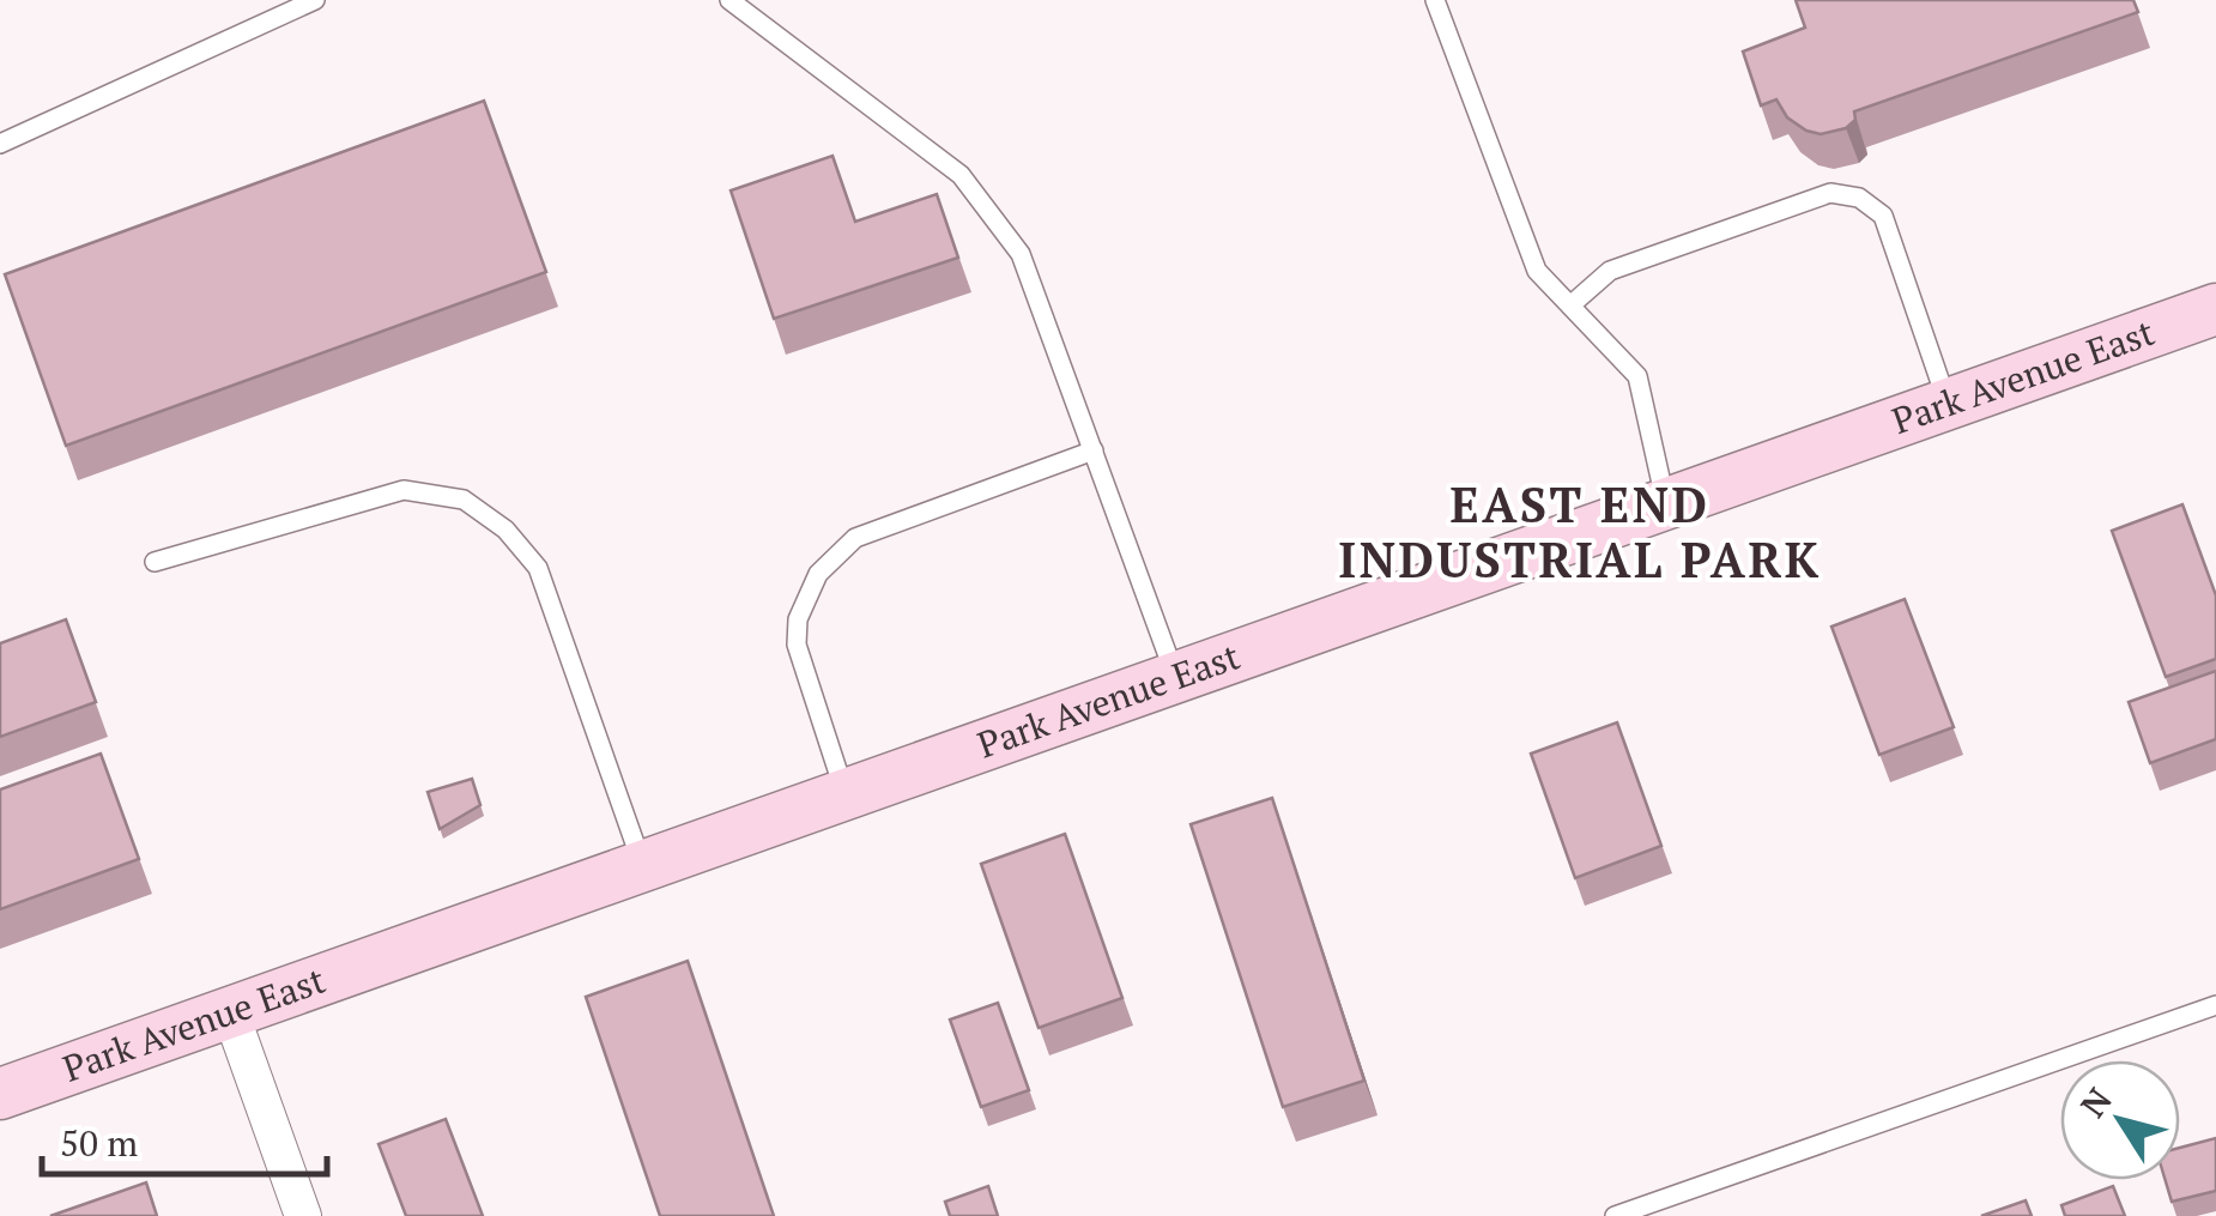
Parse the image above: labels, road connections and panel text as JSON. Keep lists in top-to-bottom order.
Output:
{
  "streets": {
    "street": ["Park Avenue East"]
  },
  "districts": ["EAST END INDUSTRIAL PARK"],
  "scale_bar": "50 m",
  "north": "top left"
}
